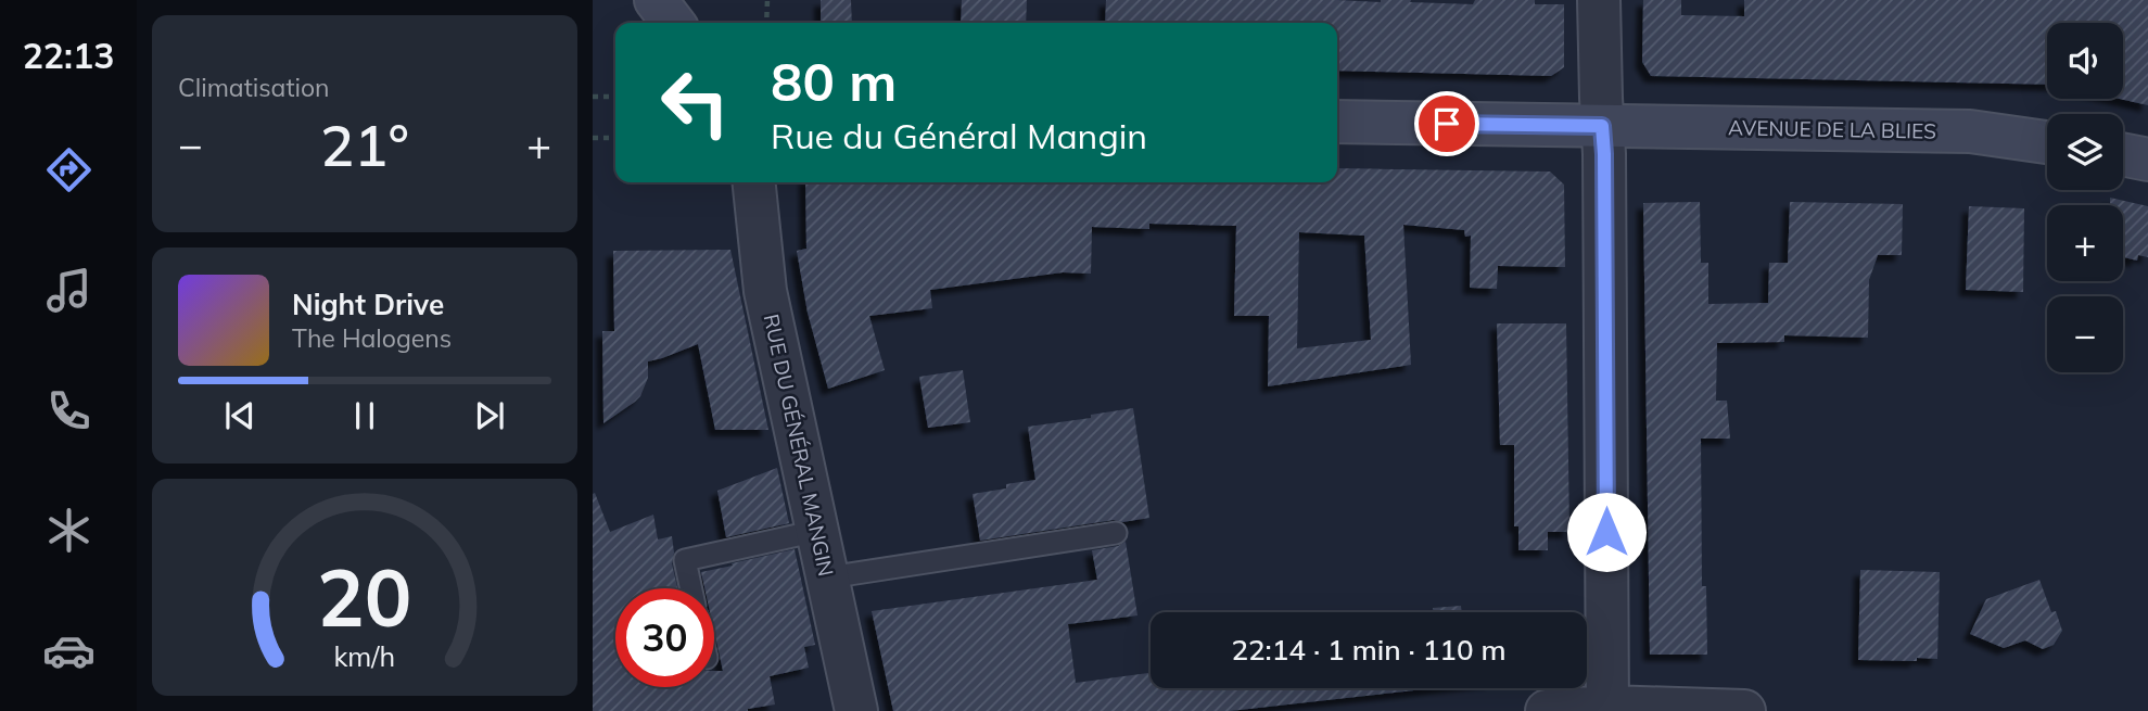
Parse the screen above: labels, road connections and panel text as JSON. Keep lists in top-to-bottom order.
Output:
{
  "streets": {
    "main road": ["AVENUE DE LA BLIES"],
    "street": ["RUE DU GÉNÉRAL MANGIN"]
  },
  "page": {
    "tabs": "22:13",
    "tile": "Climatisation",
    "map_buttons": ["+", "−"],
    "turn": ["80 m", "Rue du Général Mangin"],
    "heat": ["−", "21°", "+"],
    "song": ["Night Drive", "The Halogens"],
    "limit": "30",
    "trip": "22:14 · 1 min · 110 m",
    "gauge": ["20", "km/h"]
  }
}
